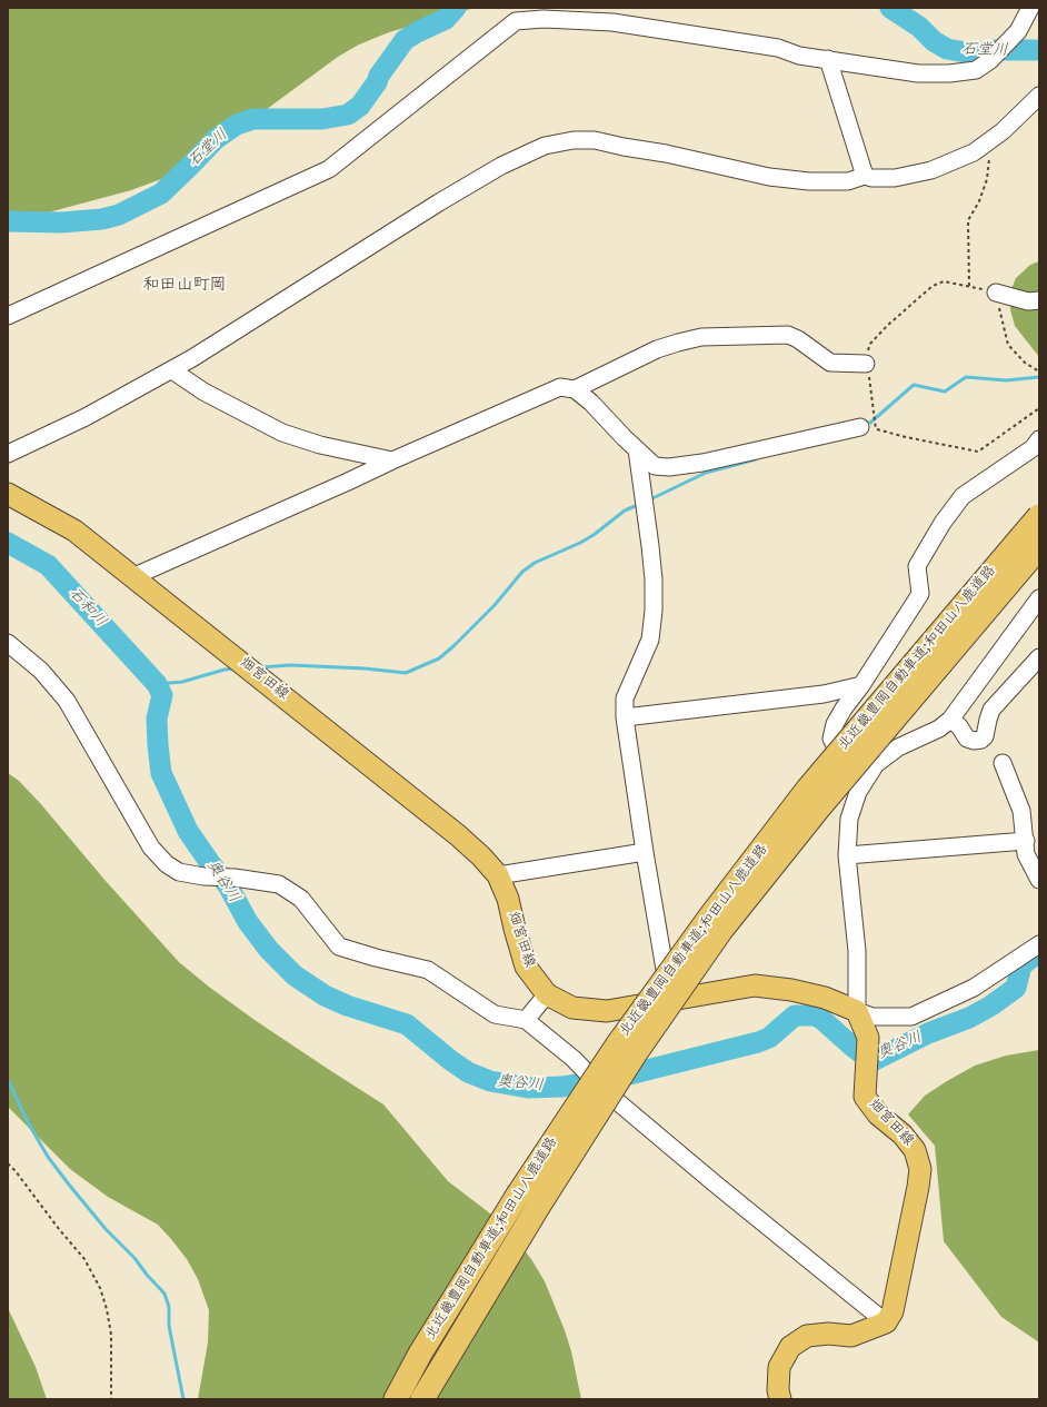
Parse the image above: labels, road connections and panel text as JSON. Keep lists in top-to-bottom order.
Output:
{
  "streets": {
    "highway": ["北近畿豊岡自動車道;和田山八鹿道路"],
    "main road": ["畑宮田線"]
  },
  "districts": ["和田山町岡"],
  "water": ["石堂川", "石和川", "奥谷川"]
}
